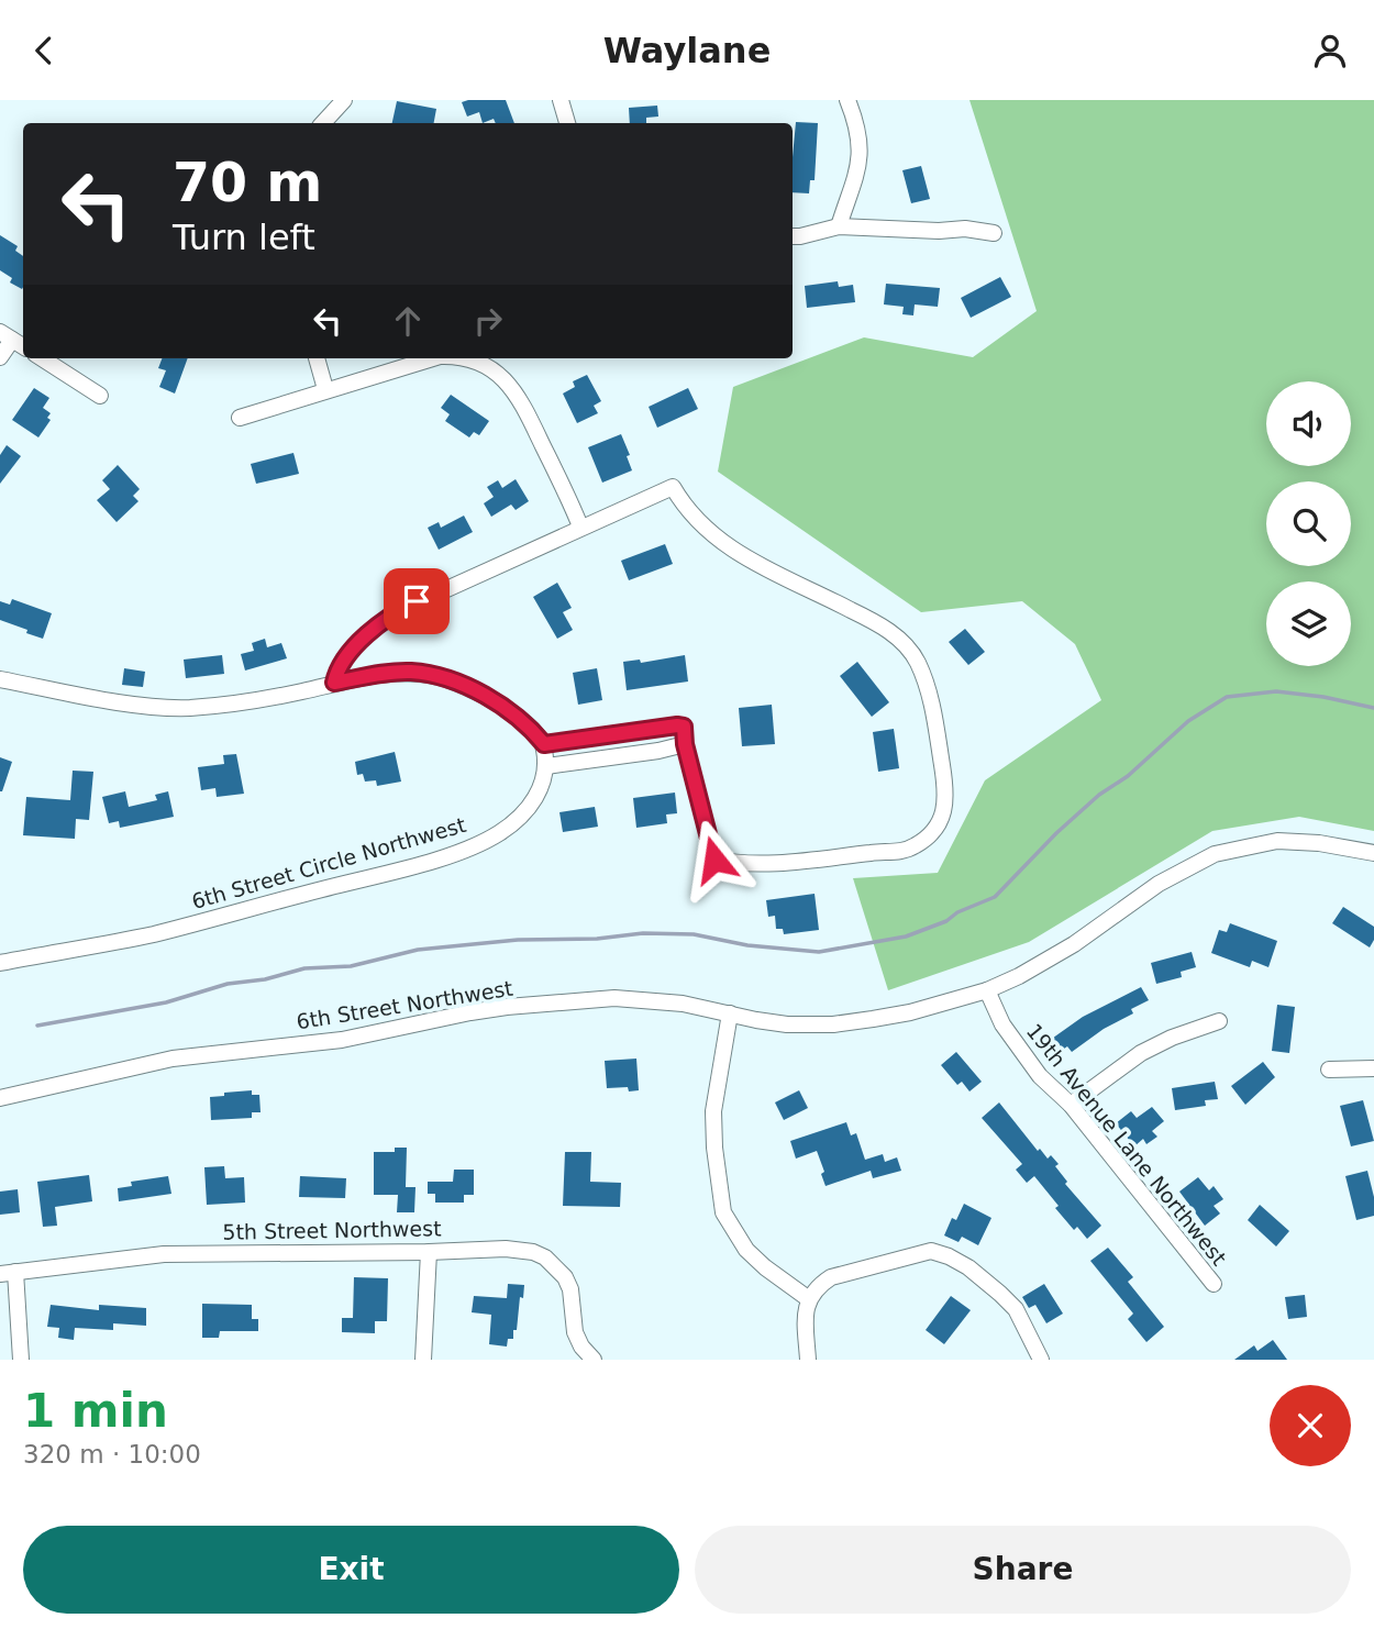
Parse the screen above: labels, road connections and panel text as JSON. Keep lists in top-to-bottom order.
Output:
{
  "streets": {
    "street": [
      "6th Street Circle Northwest",
      "6th Street Northwest",
      "19th Avenue Lane Northwest",
      "5th Street Northwest"
    ]
  },
  "crossings": [
    ["6th Street Northwest", "19th Avenue Lane Northwest"]
  ],
  "page": {
    "header": "Waylane",
    "turn": ["70 m", "Turn left"],
    "heading": ["1 min", "320 m · 10:00"],
    "buttons": ["Exit", "Share"]
  }
}
